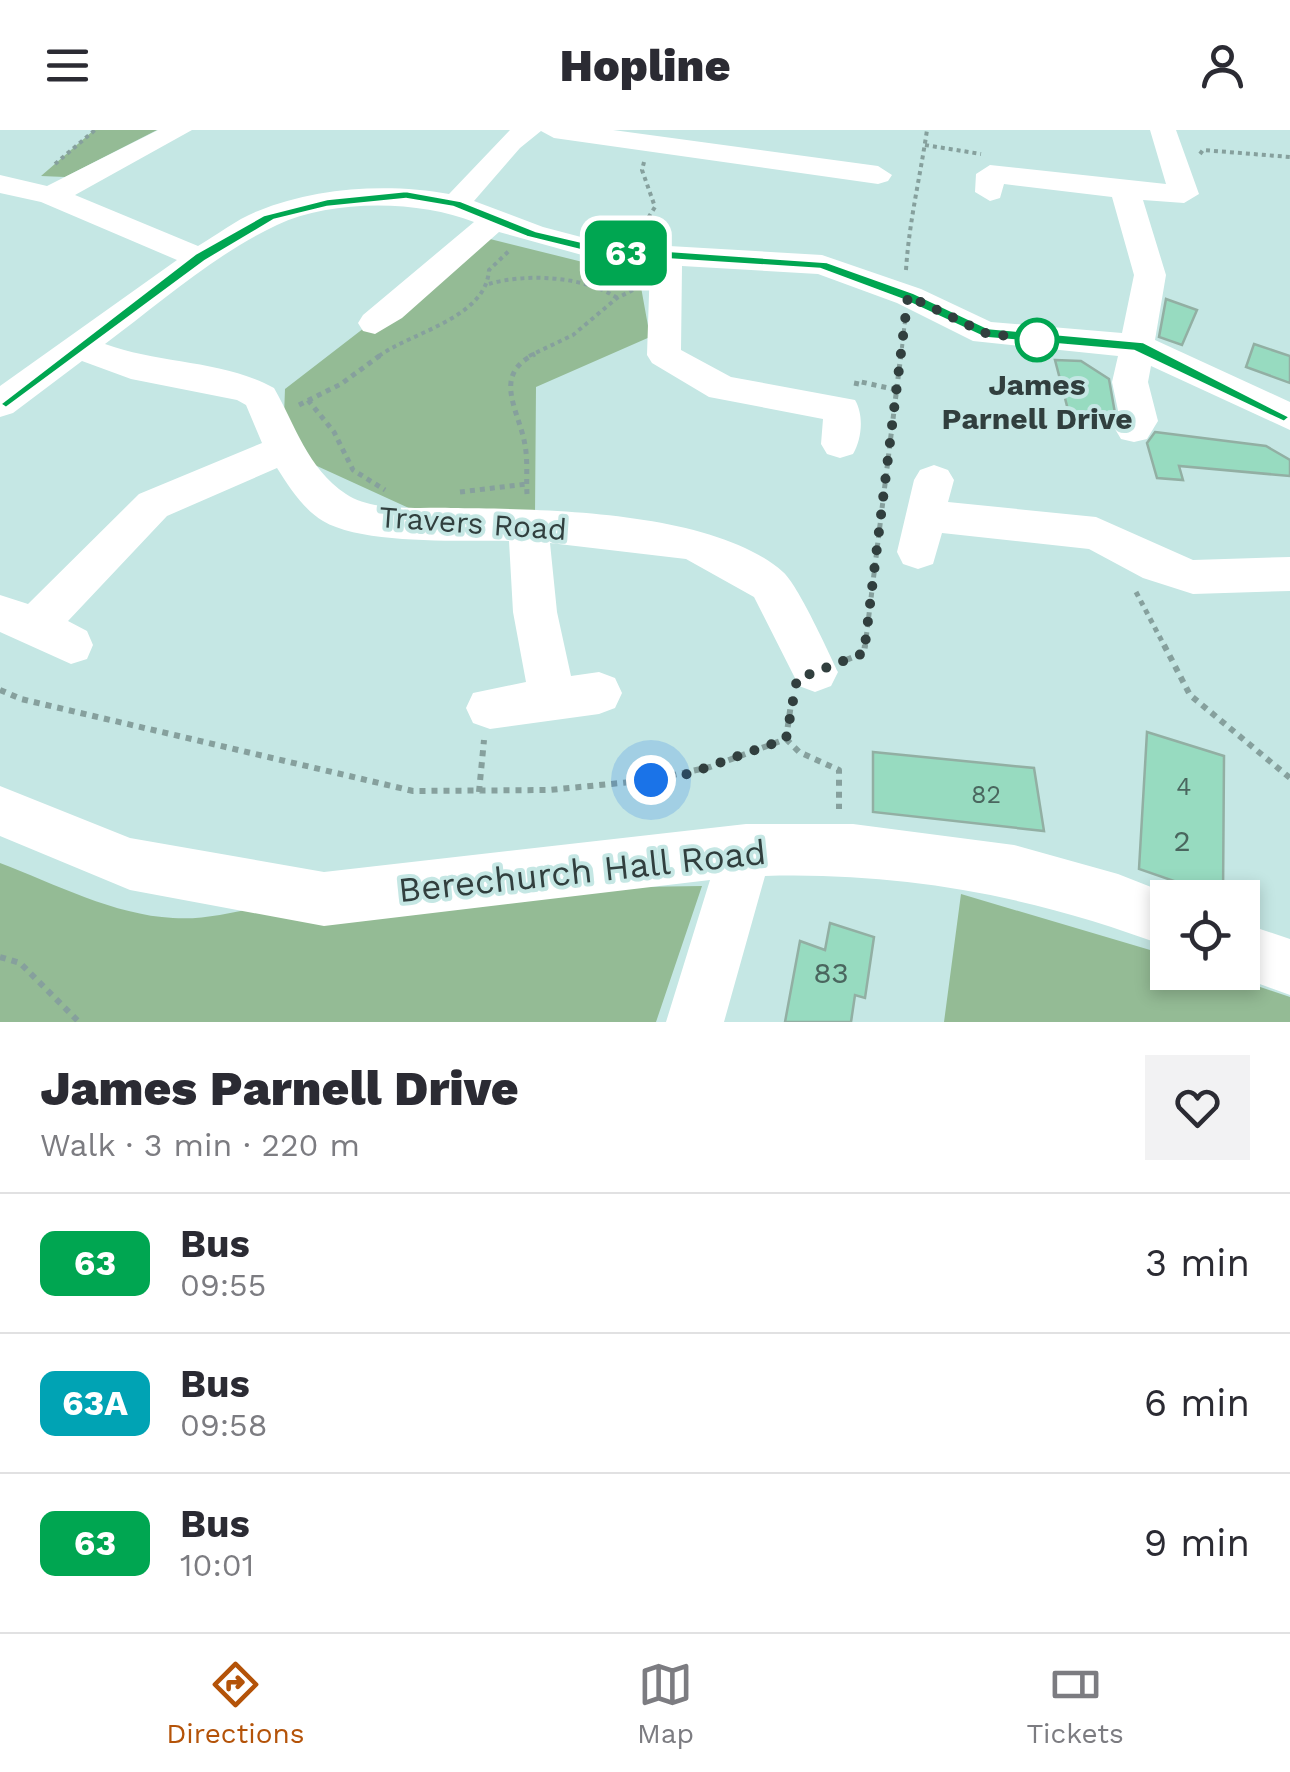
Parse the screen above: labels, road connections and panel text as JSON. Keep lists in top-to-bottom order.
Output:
{
  "streets": {
    "street": ["Travers Road", "Berechurch Hall Road"]
  },
  "places": ["James Parnell Drive"],
  "lines": ["bus line 63"],
  "house_numbers": [
    "4",
    "82",
    "2",
    "83"
  ],
  "page": {
    "header": "Hopline",
    "on_map": "63",
    "heading": ["James Parnell Drive", "Walk · 3 min · 220 m"],
    "list": [
      {
        "mark": "63",
        "name": "Bus",
        "note": "09:55",
        "value": "3 min"
      },
      {
        "mark": "63A",
        "name": "Bus",
        "note": "09:58",
        "value": "6 min"
      },
      {
        "mark": "63",
        "name": "Bus",
        "note": "10:01",
        "value": "9 min"
      }
    ],
    "tabs": ["Directions", "Map", "Tickets"]
  }
}
